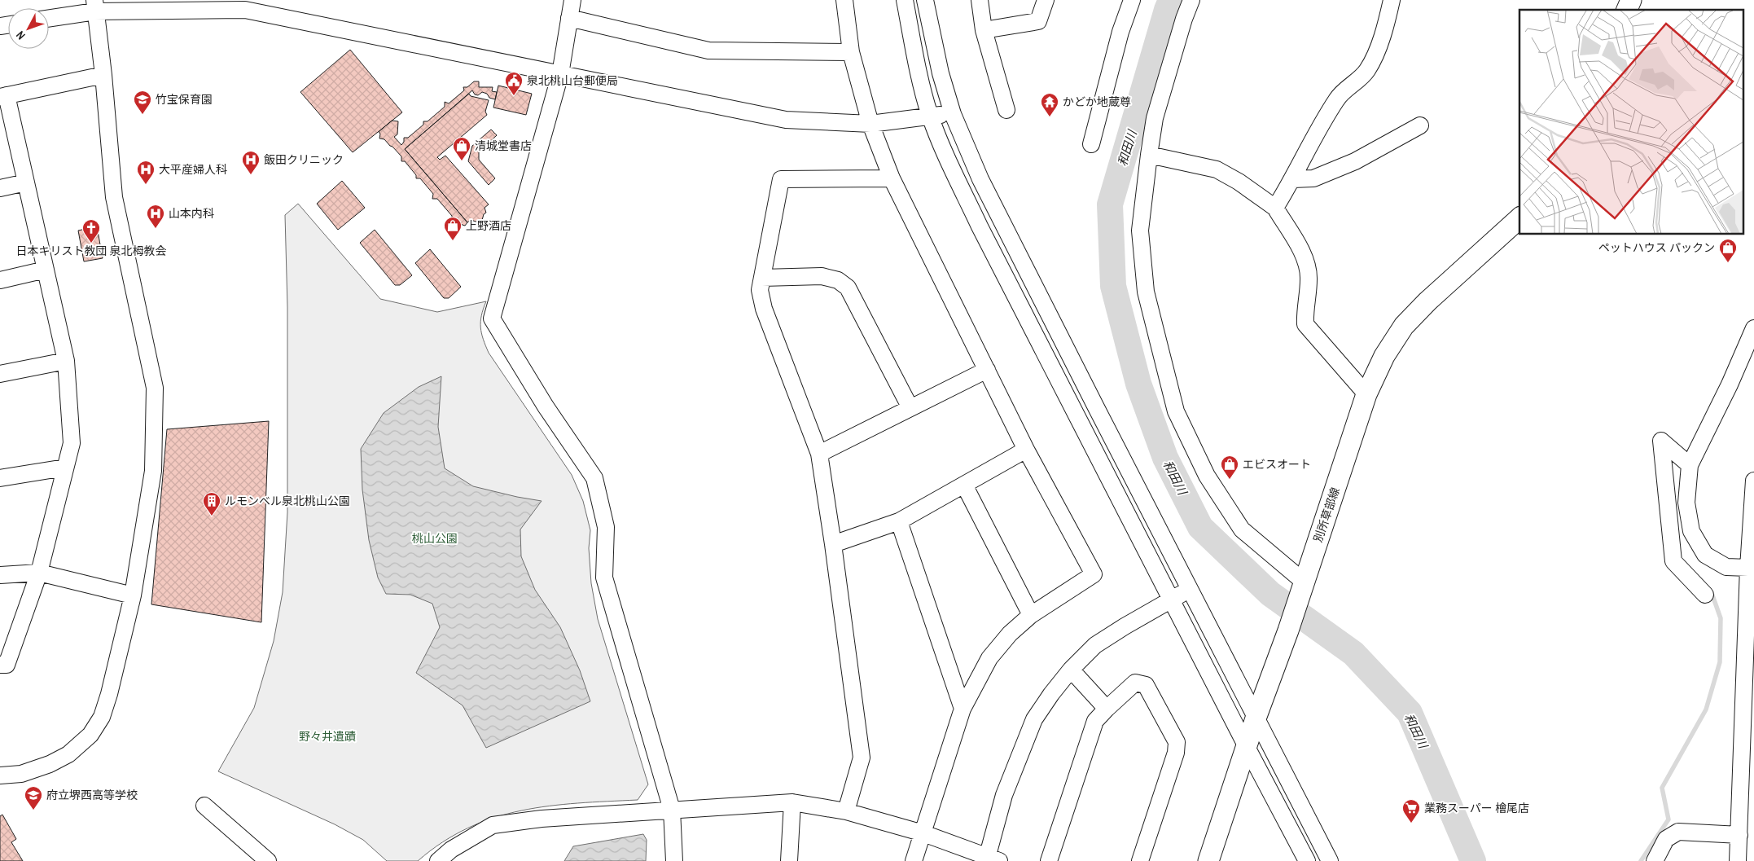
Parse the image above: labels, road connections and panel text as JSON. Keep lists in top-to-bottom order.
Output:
{
  "streets": {
    "main road": ["別所草部線"]
  },
  "water": ["和田川"],
  "parks": ["桃山公園", "野々井遺蹟"],
  "places": {
    "public building": ["泉北桃山台郵便局"],
    "school or university": ["竹宝保育園", "府立堺西高等学校"],
    "temple": ["かどか地蔵尊"],
    "shop": [
      "清城堂書店",
      "上野酒店",
      "ペットハウス パックン",
      "エビスオート"
    ],
    "hospital": ["飯田クリニック", "大平産婦人科", "山本内科"],
    "church": ["日本キリスト教団 泉北栂教会"],
    "building": ["ルモンベル泉北桃山公園"],
    "supermarket": ["業務スーパー 檜尾店"]
  },
  "north": "bottom left"
}
